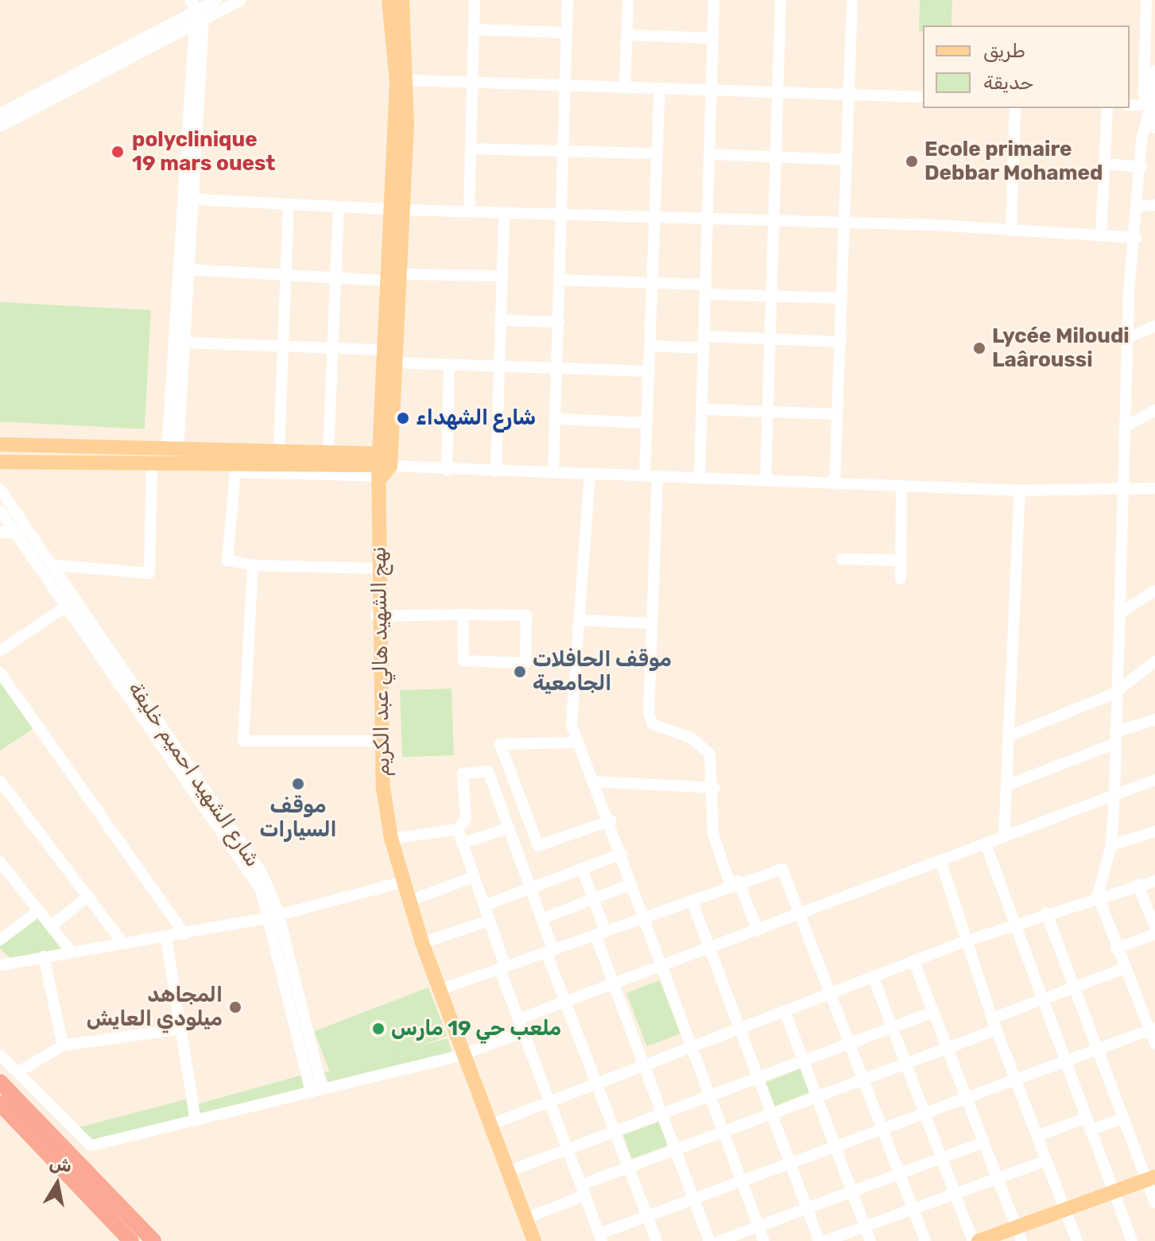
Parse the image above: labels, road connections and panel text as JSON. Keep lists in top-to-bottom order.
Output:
{
  "streets": {
    "main road": ["نهج الشهيد هالي عبد الكريم"],
    "street": ["شارع الشهيد احميم خليفة"]
  },
  "places": [
    "polyclinique 19 mars ouest",
    "Ecole primaire Debbar Mohamed",
    "Lycée Miloudi Laâroussi",
    "شارع الشهداء",
    "موقف الحافلات الجامعية",
    "موقف السيارات",
    "المجاهد ميلودي العايش",
    "ملعب حي 19 مارس"
  ],
  "legend": ["طريق", "حديقة"],
  "north": "top"
}
